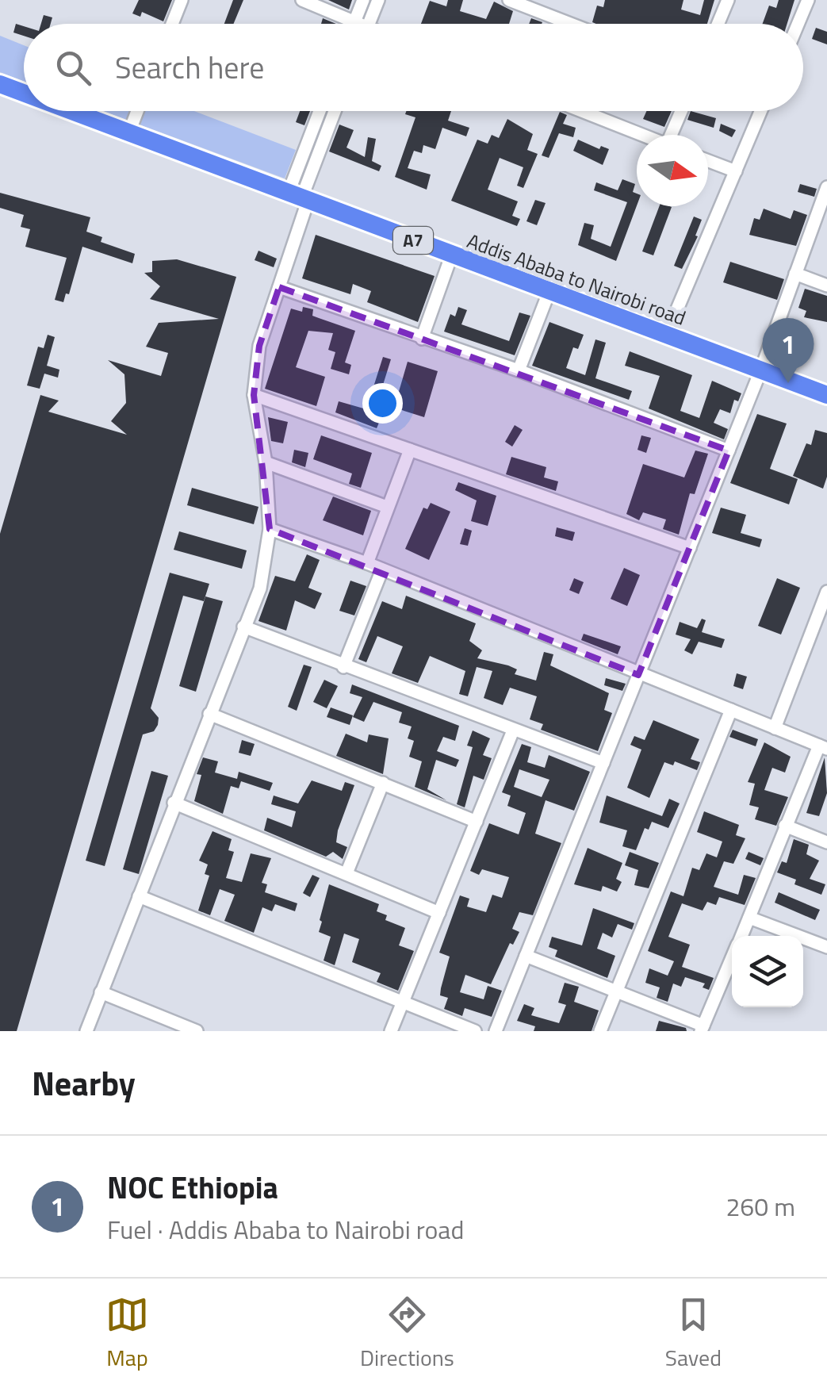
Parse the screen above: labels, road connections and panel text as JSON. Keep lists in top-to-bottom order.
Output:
{
  "streets": {
    "highway": ["A7", "Addis Ababa to Nairobi road"]
  },
  "north": "right",
  "page": {
    "search": "Search here",
    "pins": "1",
    "heading": "Nearby",
    "list": [
      {
        "mark": "1",
        "name": "NOC Ethiopia",
        "note": "Fuel · Addis Ababa to Nairobi road",
        "value": "260 m"
      }
    ],
    "nav": ["Map", "Directions", "Saved"]
  }
}
